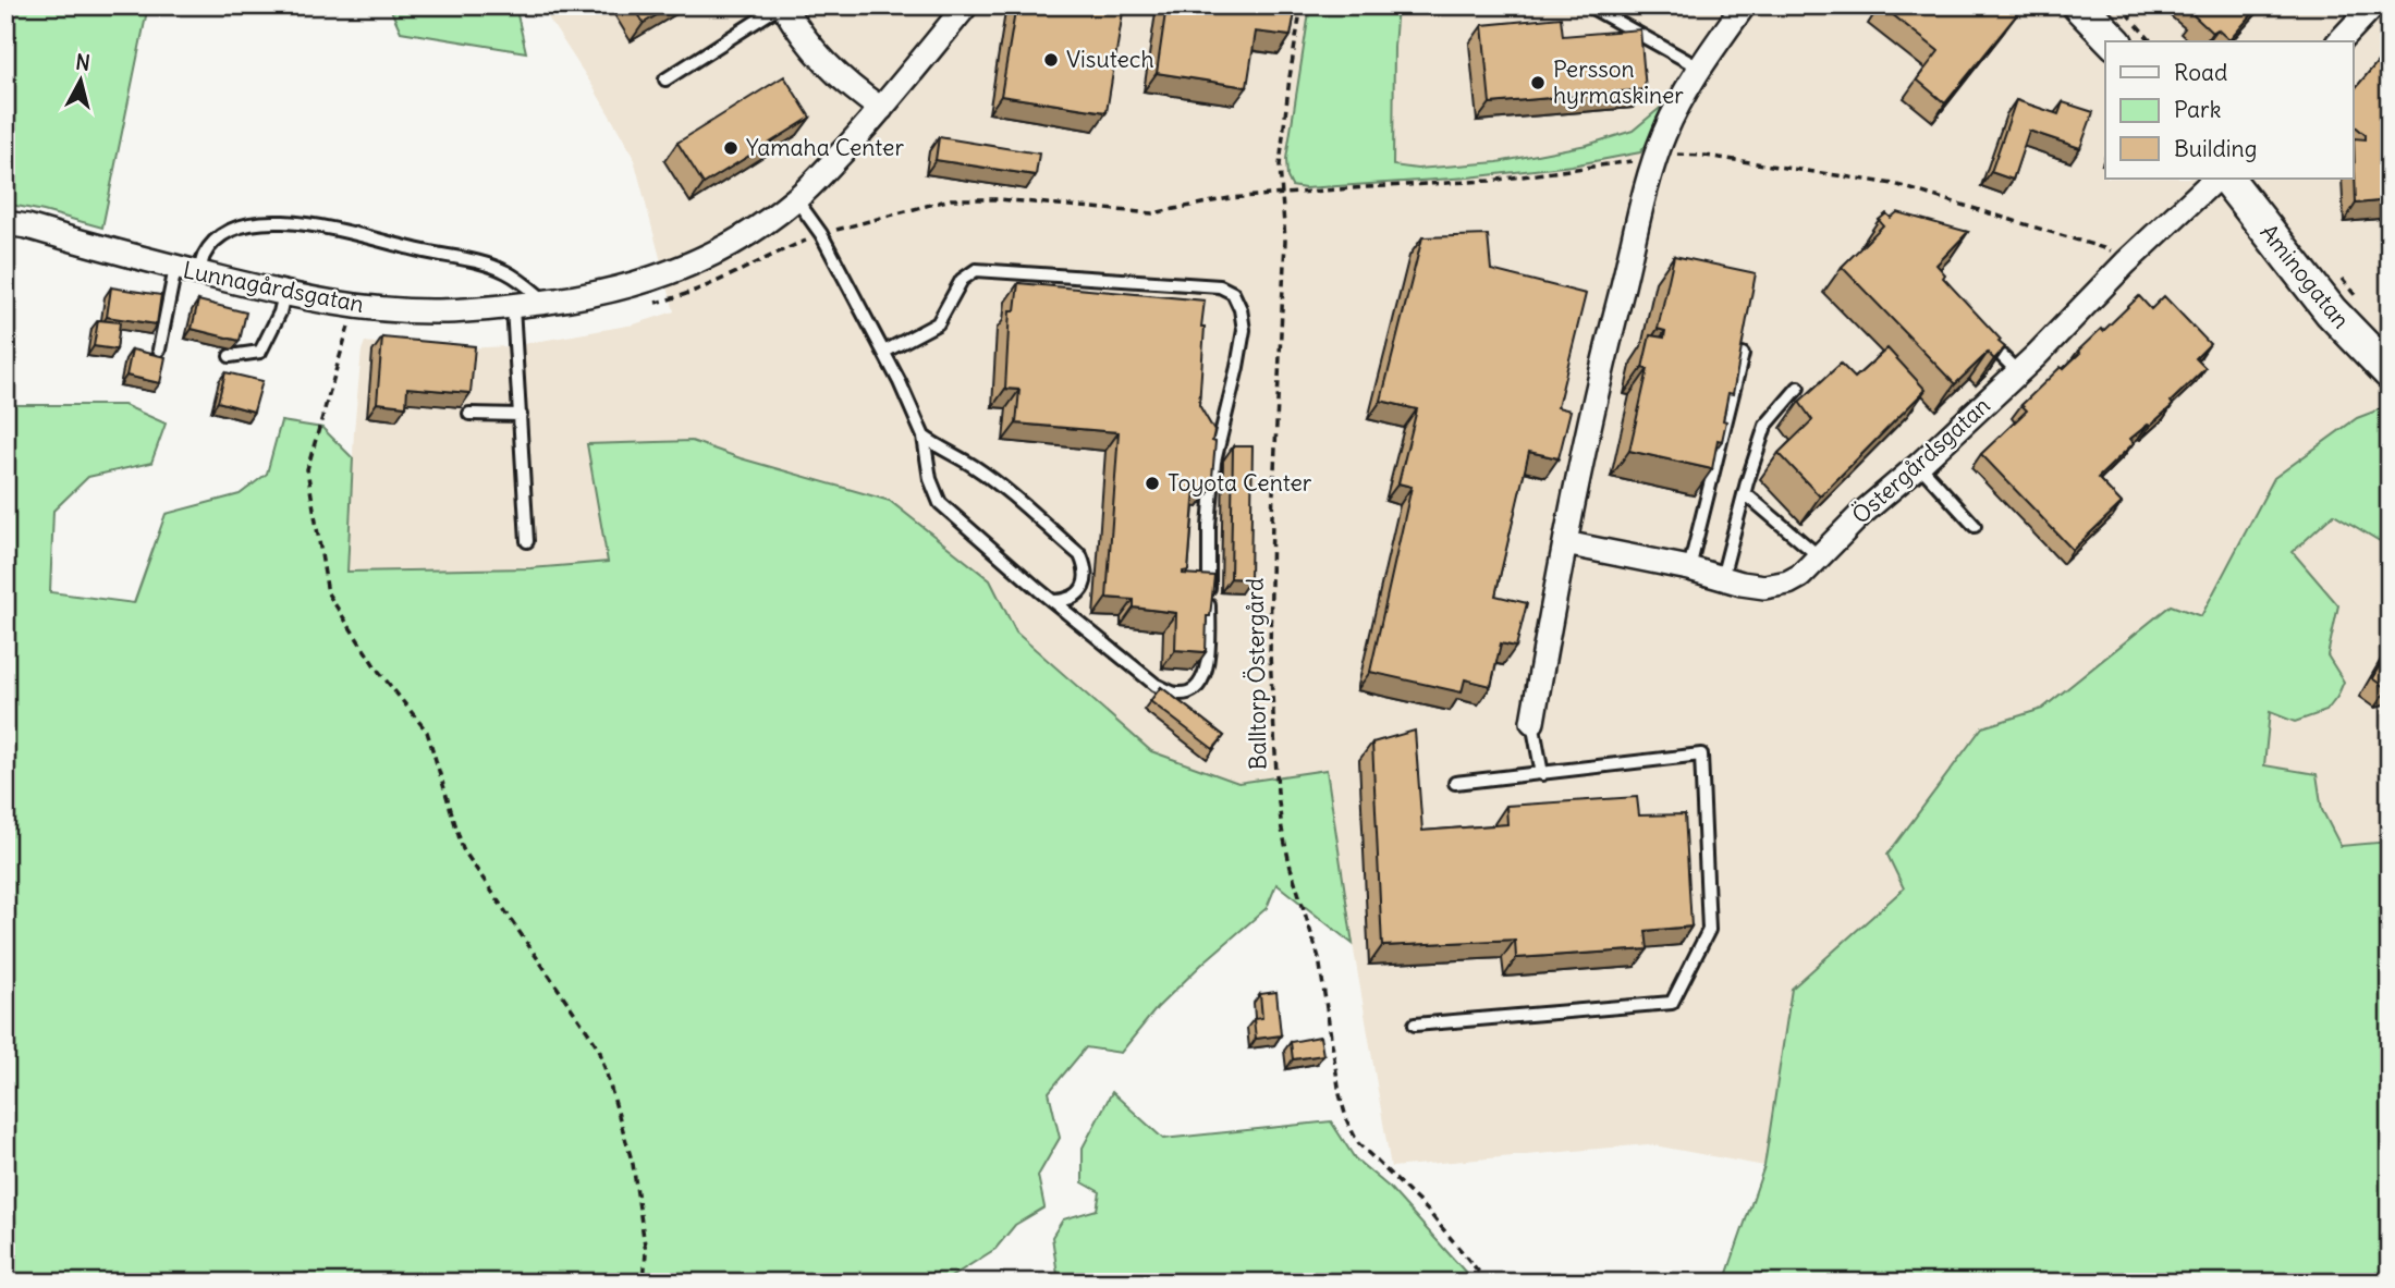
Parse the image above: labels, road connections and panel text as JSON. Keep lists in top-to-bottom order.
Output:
{
  "streets": {
    "street": ["Aminogatan", "Lunnagårdsgatan", "Östergårdsgatan"],
    "path": ["Balltorp Östergård"]
  },
  "places": [
    "Visutech",
    "Persson hyrmaskiner",
    "Yamaha Center",
    "Toyota Center"
  ],
  "legend": ["Road", "Park", "Building"],
  "north": "top"
}
